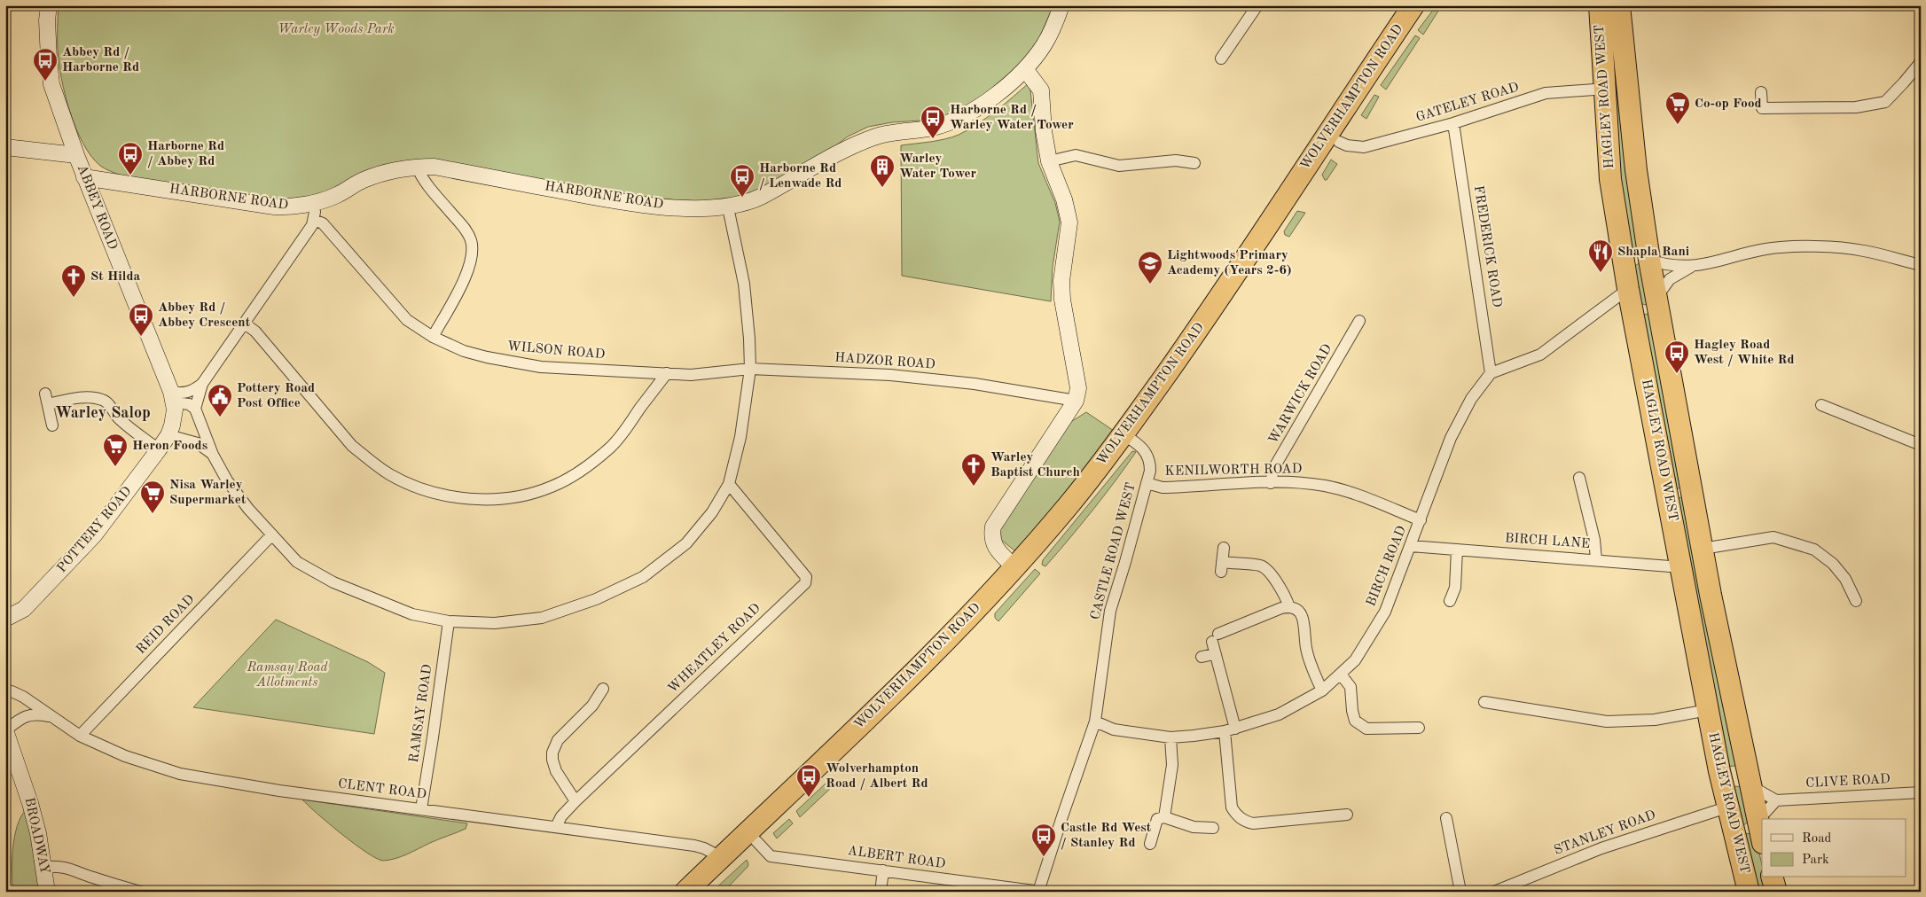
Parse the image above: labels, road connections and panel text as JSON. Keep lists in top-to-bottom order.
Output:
{
  "streets": {
    "highway": ["HAGLEY ROAD WEST", "WOLVERHAMPTON ROAD"],
    "street": [
      "GATELEY ROAD",
      "HARBORNE ROAD",
      "ABBEY ROAD",
      "FREDERICK ROAD",
      "WILSON ROAD",
      "HADZOR ROAD",
      "WARWICK ROAD",
      "KENILWORTH ROAD",
      "POTTERY ROAD",
      "BIRCH LANE",
      "CASTLE ROAD WEST",
      "BIRCH ROAD",
      "REID ROAD",
      "WHEATLEY ROAD",
      "RAMSAY ROAD",
      "CLIVE ROAD",
      "CLENT ROAD",
      "STANLEY ROAD",
      "BROADWAY",
      "ALBERT ROAD"
    ]
  },
  "crossings": [
    ["HAGLEY ROAD WEST", "GATELEY ROAD"],
    ["HAGLEY ROAD WEST", "BIRCH LANE"],
    ["HAGLEY ROAD WEST", "STANLEY ROAD"],
    ["WOLVERHAMPTON ROAD", "GATELEY ROAD"],
    ["WOLVERHAMPTON ROAD", "CASTLE ROAD WEST"],
    ["WOLVERHAMPTON ROAD", "CLENT ROAD"],
    ["WOLVERHAMPTON ROAD", "ALBERT ROAD"],
    ["GATELEY ROAD", "FREDERICK ROAD"],
    ["HARBORNE ROAD", "ABBEY ROAD"],
    ["ABBEY ROAD", "POTTERY ROAD"],
    ["FREDERICK ROAD", "BIRCH ROAD"],
    ["WILSON ROAD", "HADZOR ROAD"],
    ["WARWICK ROAD", "KENILWORTH ROAD"],
    ["KENILWORTH ROAD", "CASTLE ROAD WEST"],
    ["KENILWORTH ROAD", "BIRCH ROAD"],
    ["BIRCH LANE", "BIRCH ROAD"],
    ["CASTLE ROAD WEST", "BIRCH ROAD"],
    ["CASTLE ROAD WEST", "ALBERT ROAD"],
    ["REID ROAD", "CLENT ROAD"],
    ["WHEATLEY ROAD", "CLENT ROAD"],
    ["RAMSAY ROAD", "CLENT ROAD"],
    ["CLENT ROAD", "BROADWAY"]
  ],
  "districts": ["Warley Salop"],
  "parks": ["Warley Woods Park", "Ramsay Road Allotments"],
  "places": {
    "bus stop": [
      "Abbey Rd / Harborne Rd",
      "Harborne Rd / Warley Water Tower",
      "Harborne Rd / Abbey Rd",
      "Harborne Rd / Lenwade Rd",
      "Abbey Rd / Abbey Crescent",
      "Hagley Road West / White Rd",
      "Wolverhampton Road / Albert Rd",
      "Castle Rd West / Stanley Rd"
    ],
    "supermarket": ["Co-op Food", "Heron Foods", "Nisa Warley Supermarket"],
    "building": ["Warley Water Tower"],
    "restaurant": ["Shapla Rani"],
    "school or university": ["Lightwoods Primary Academy (Years 2-6)"],
    "church": ["St Hilda", "Warley Baptist Church"],
    "public building": ["Pottery Road Post Office"]
  },
  "legend": ["Road", "Park"]
}
